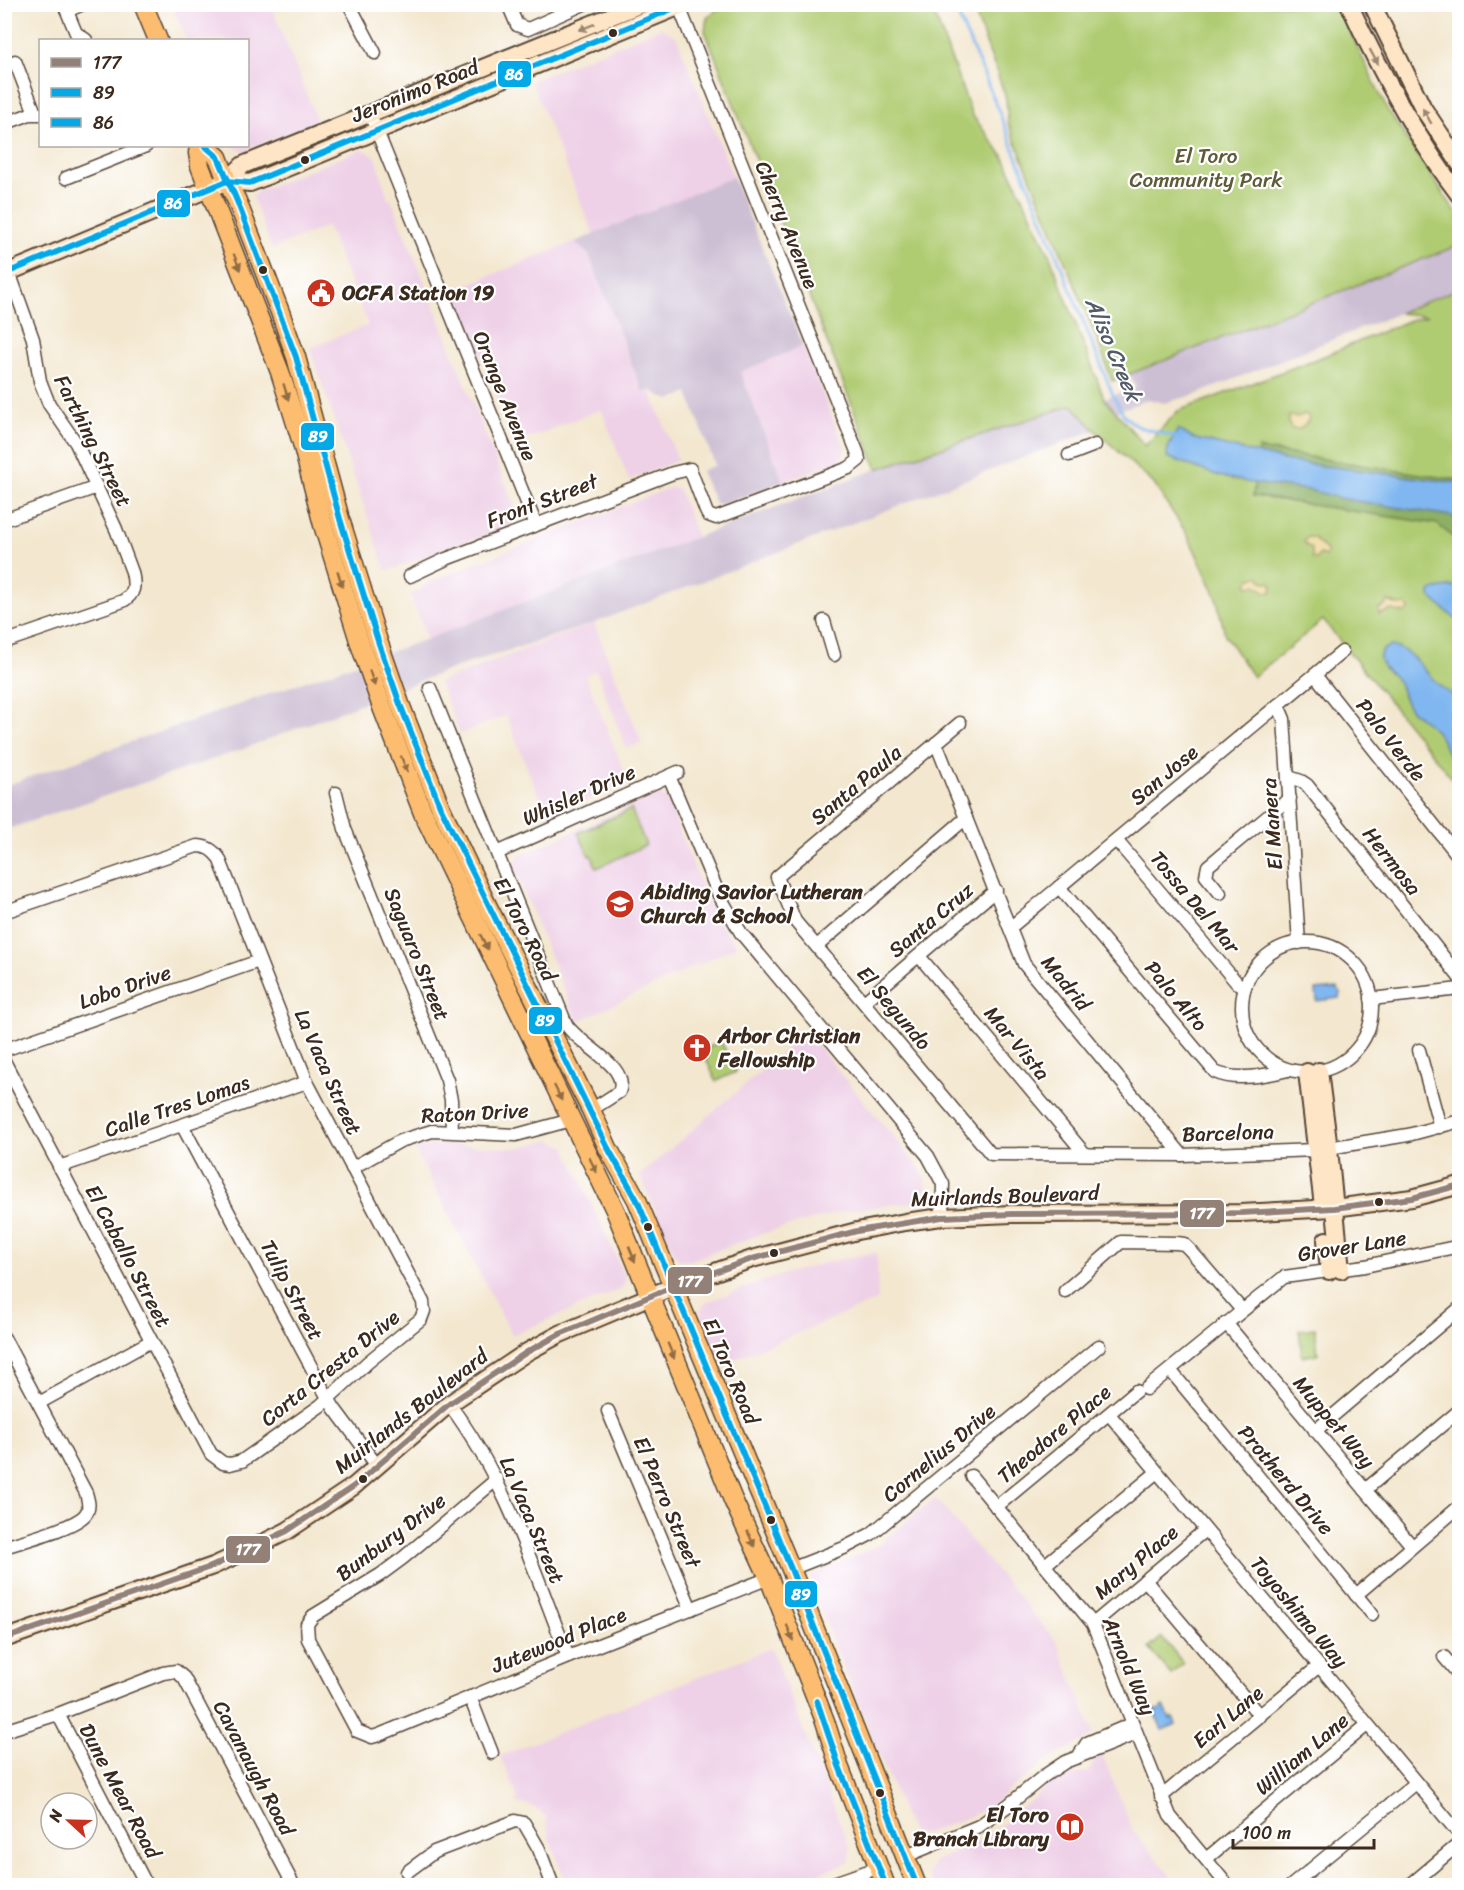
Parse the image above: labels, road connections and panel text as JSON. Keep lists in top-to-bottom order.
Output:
{
  "streets": {
    "main road": ["Jeronimo Road", "El Toro Road", "Muirlands Boulevard"],
    "street": [
      "Cherry Avenue",
      "Orange Avenue",
      "Farthing Street",
      "Front Street",
      "Palo Verde",
      "San Jose",
      "Santa Paula",
      "Whisler Drive",
      "El Manera",
      "Hermosa",
      "Tossa Del Mar",
      "Santa Cruz",
      "Saguaro Street",
      "Madrid",
      "Lobo Drive",
      "Palo Alto",
      "El Segundo",
      "Mar Vista",
      "La Vaca Street",
      "Calle Tres Lomas",
      "Raton Drive",
      "Barcelona",
      "Grover Lane",
      "El Caballo Street",
      "Tulip Street",
      "Corta Cresta Drive",
      "Muppet Way",
      "Theodore Place",
      "Cornelius Drive",
      "Protherd Drive",
      "El Perro Street",
      "Bunbury Drive",
      "Mary Place",
      "Toyoshima Way",
      "Jutewood Place",
      "Arnold Way",
      "Earl Lane",
      "William Lane",
      "Cavanaugh Road",
      "Dune Mear Road"
    ]
  },
  "crossings": [
    ["Jeronimo Road", "Cherry Avenue"],
    ["Jeronimo Road", "Orange Avenue"],
    ["Jeronimo Road", "Farthing Street"],
    ["Jeronimo Road", "El Toro Road"],
    ["Cherry Avenue", "Front Street"],
    ["Orange Avenue", "Front Street"],
    ["Palo Verde", "San Jose"],
    ["San Jose", "El Manera"],
    ["San Jose", "Tossa Del Mar"],
    ["San Jose", "Madrid"],
    ["San Jose", "Palo Alto"],
    ["Santa Paula", "Madrid"],
    ["Santa Paula", "El Segundo"],
    ["Whisler Drive", "Muirlands Boulevard"],
    ["El Manera", "Hermosa"],
    ["El Manera", "Tossa Del Mar"],
    ["El Manera", "Palo Alto"],
    ["Tossa Del Mar", "Palo Alto"],
    ["Santa Cruz", "Madrid"],
    ["Santa Cruz", "El Segundo"],
    ["Santa Cruz", "Mar Vista"],
    ["El Toro Road", "Raton Drive"],
    ["El Toro Road", "Muirlands Boulevard"],
    ["El Toro Road", "Cornelius Drive"],
    ["El Toro Road", "Jutewood Place"],
    ["Saguaro Street", "Raton Drive"],
    ["Madrid", "Barcelona"],
    ["Lobo Drive", "La Vaca Street"],
    ["El Segundo", "Barcelona"],
    ["Mar Vista", "Barcelona"],
    ["La Vaca Street", "Calle Tres Lomas"],
    ["La Vaca Street", "Raton Drive"],
    ["La Vaca Street", "Muirlands Boulevard"],
    ["La Vaca Street", "Corta Cresta Drive"],
    ["La Vaca Street", "Bunbury Drive"],
    ["La Vaca Street", "Jutewood Place"],
    ["Calle Tres Lomas", "El Caballo Street"],
    ["Calle Tres Lomas", "Tulip Street"],
    ["Muirlands Boulevard", "Tulip Street"],
    ["Grover Lane", "Muppet Way"],
    ["Grover Lane", "Theodore Place"],
    ["Grover Lane", "Protherd Drive"],
    ["El Caballo Street", "Corta Cresta Drive"],
    ["Tulip Street", "Corta Cresta Drive"],
    ["Theodore Place", "Toyoshima Way"],
    ["Theodore Place", "Arnold Way"],
    ["El Perro Street", "Jutewood Place"],
    ["Bunbury Drive", "Jutewood Place"],
    ["Mary Place", "Toyoshima Way"],
    ["Mary Place", "Arnold Way"],
    ["Toyoshima Way", "Earl Lane"],
    ["Toyoshima Way", "William Lane"],
    ["Arnold Way", "Earl Lane"],
    ["Arnold Way", "William Lane"],
    ["Cavanaugh Road", "Dune Mear Road"]
  ],
  "water": ["Aliso Creek"],
  "parks": ["El Toro Community Park"],
  "places": {
    "public building": ["OCFA Station 19"],
    "school or university": ["Abiding Savior Lutheran Church & School"],
    "church": ["Arbor Christian Fellowship"],
    "library": ["El Toro Branch Library"]
  },
  "lines": ["transit line 86", "transit line 89", "transit line 177"],
  "legend": ["177", "89", "86"],
  "scale_bar": "100 m",
  "north": "left"
}
